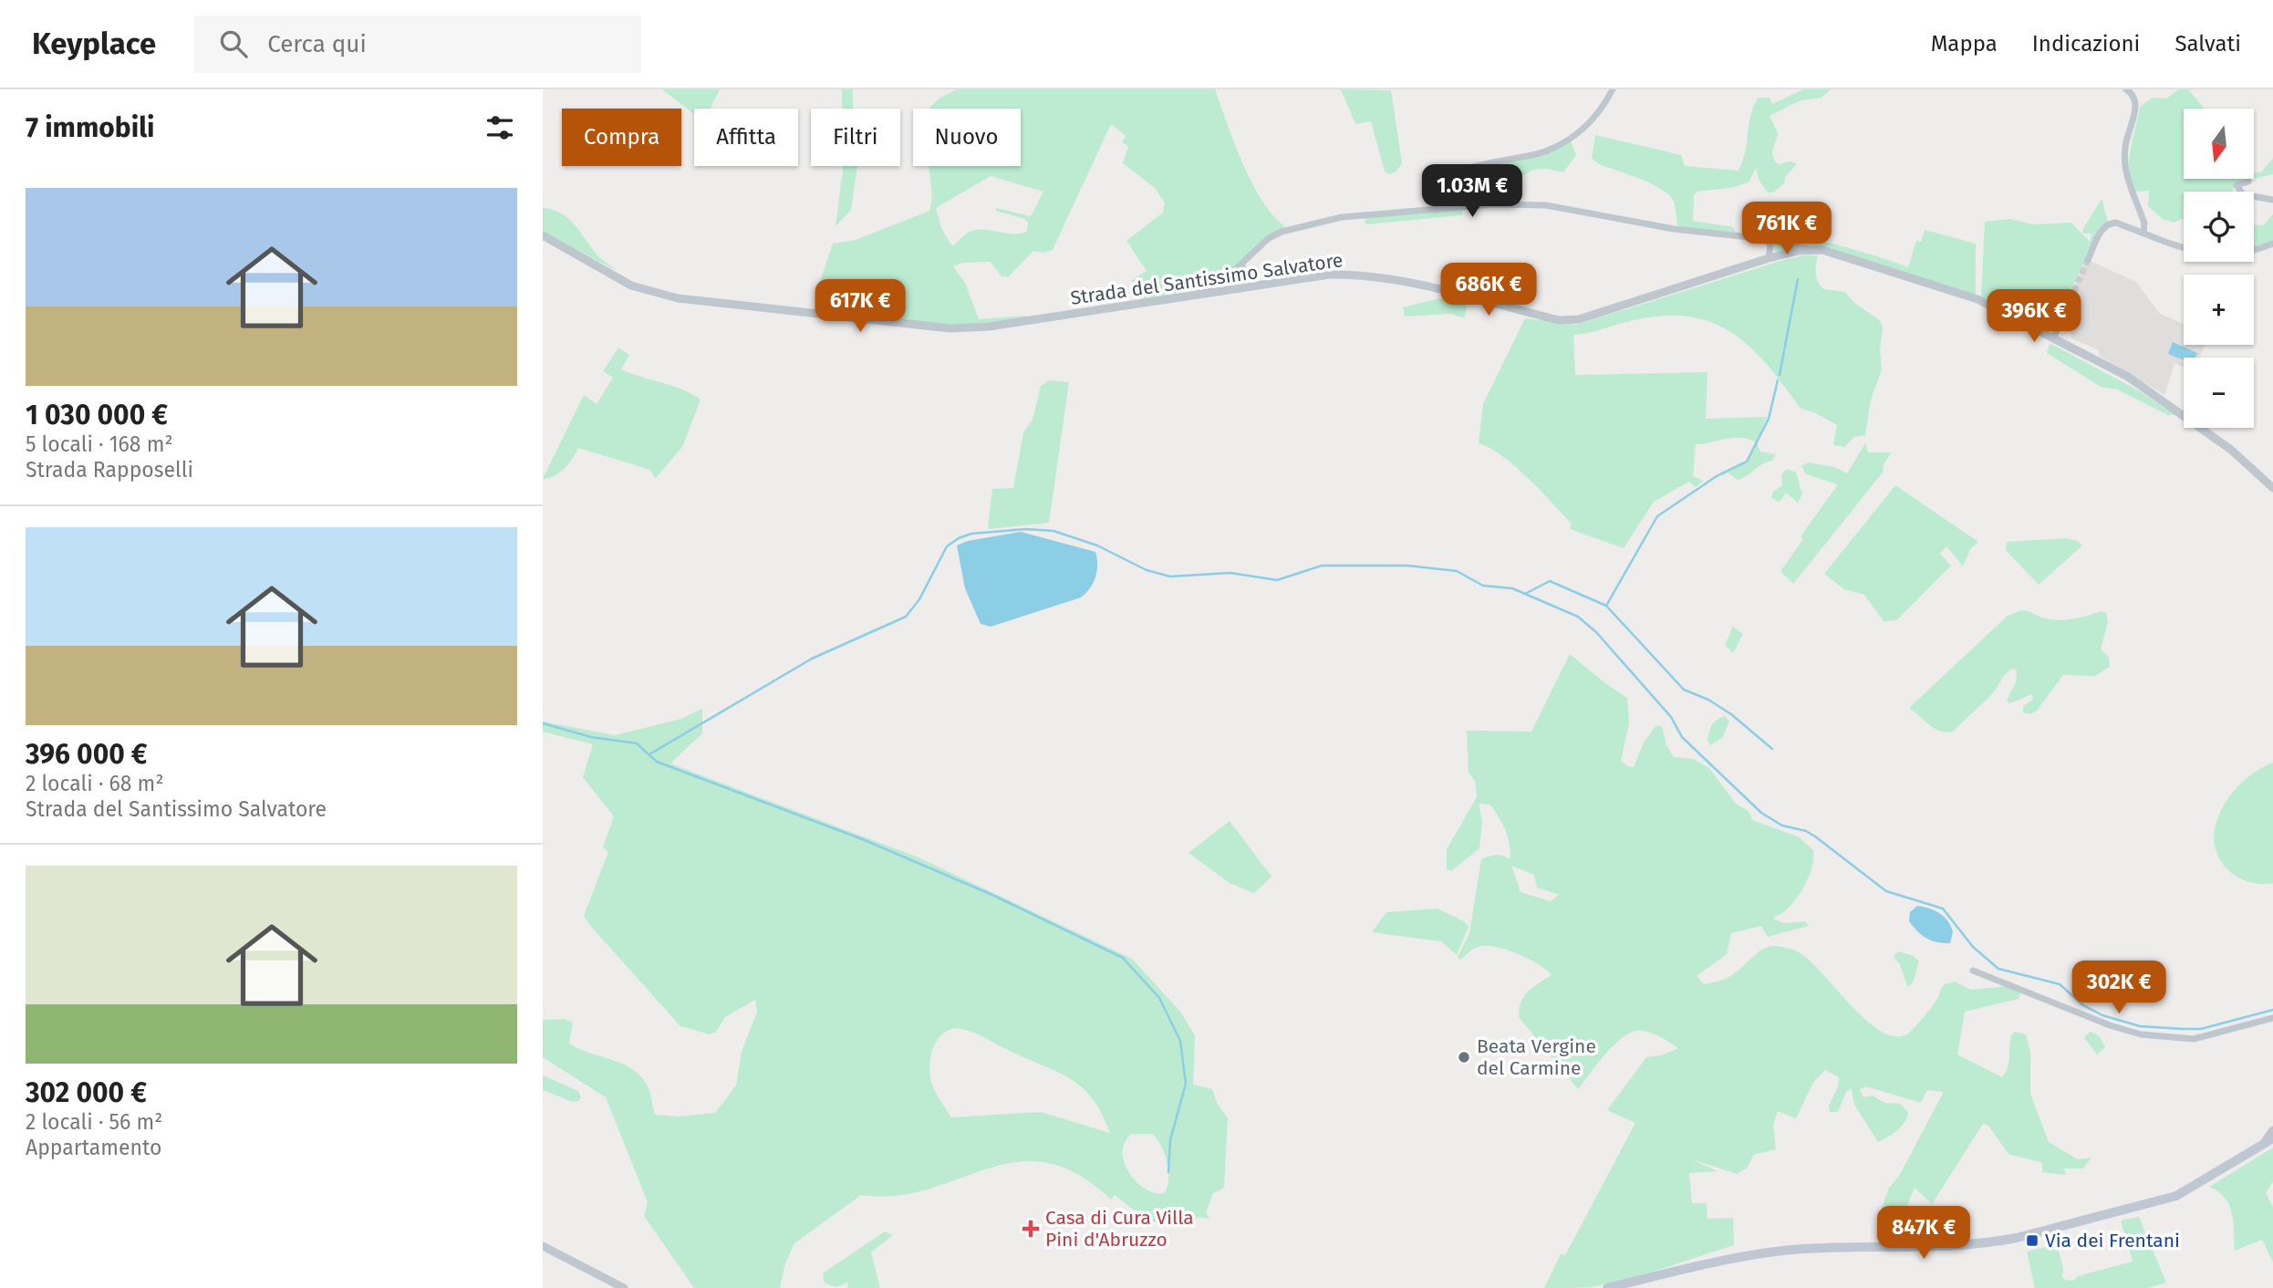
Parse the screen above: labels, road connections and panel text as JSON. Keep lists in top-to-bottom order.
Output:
{
  "streets": {
    "street": ["Strada del Santissimo Salvatore"]
  },
  "places": {
    "other": ["Beata Vergine del Carmine"],
    "health": ["Casa di Cura Villa Pini d'Abruzzo"],
    "transit": ["Via dei Frentani"]
  },
  "north": "bottom",
  "page": {
    "header": "Keyplace",
    "search": "Cerca qui",
    "nav": ["Mappa", "Indicazioni", "Salvati"],
    "heading": "7 immobili",
    "map_buttons": ["+", "−"],
    "chip": [
      "Compra",
      "Affitta",
      "Filtri",
      "Nuovo"
    ],
    "price": [
      "1.03M €",
      "761K €",
      "686K €",
      "617K €",
      "396K €",
      "302K €",
      "847K €"
    ],
    "list": [
      {
        "name": "1 030 000 €",
        "note": "5 locali · 168 m² · Strada Rapposelli"
      },
      {
        "name": "396 000 €",
        "note": "2 locali · 68 m² · Strada del Santissimo Salvatore"
      },
      {
        "name": "302 000 €",
        "note": "2 locali · 56 m² · Appartamento"
      }
    ]
  }
}
